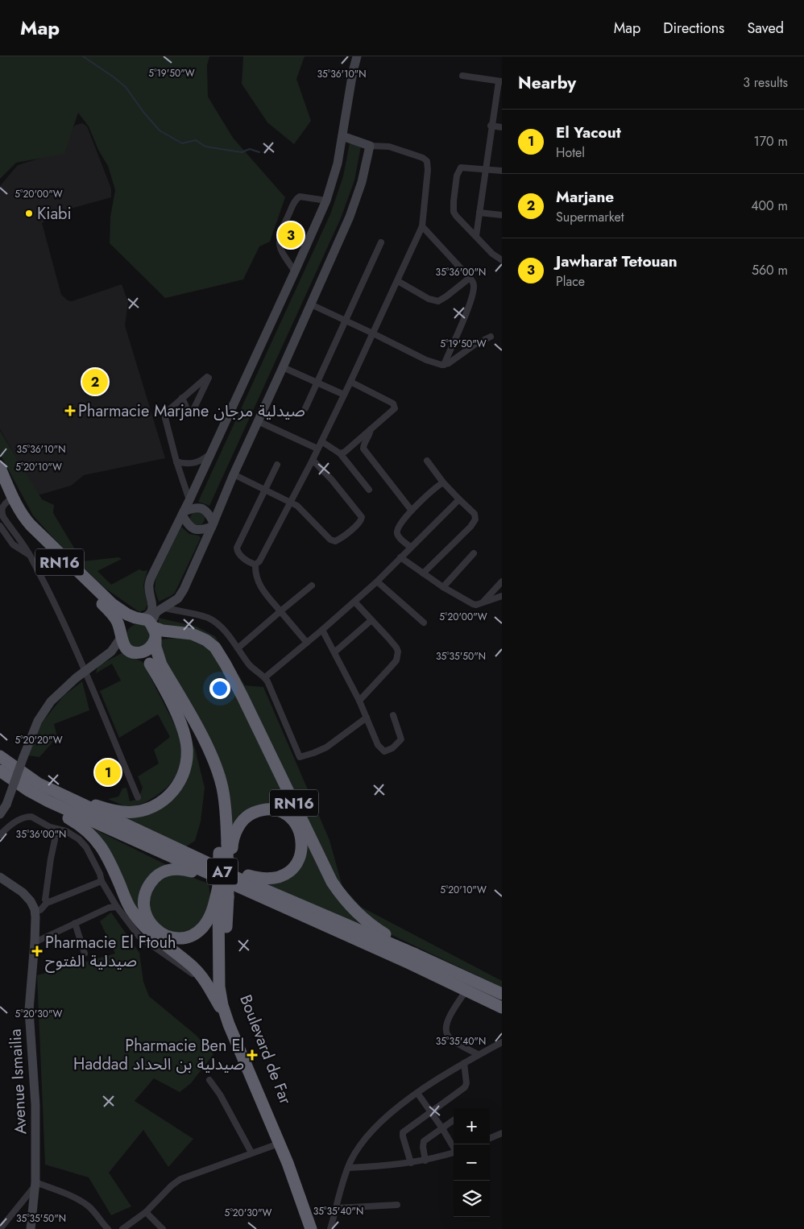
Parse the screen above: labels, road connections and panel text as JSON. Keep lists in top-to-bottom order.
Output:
{
  "streets": {
    "highway": ["RN16", "A7", "Boulevard de Far"],
    "street": ["Avenue Ismailia"]
  },
  "crossings": [
    ["RN16", "A7"]
  ],
  "places": {
    "other": ["Kiabi"],
    "health": ["Pharmacie Marjane صيدلية مرجان", "Pharmacie El Ftouh صيدلية الفتوح", "Pharmacie Ben El Haddad صيدلية بن الحداد"]
  },
  "page": {
    "header": "Map",
    "nav": ["Map", "Directions", "Saved"],
    "heading": ["Nearby", "3 results"],
    "list": [
      {
        "mark": "1",
        "name": "El Yacout",
        "note": "Hotel",
        "value": "170 m"
      },
      {
        "mark": "2",
        "name": "Marjane",
        "note": "Supermarket",
        "value": "400 m"
      },
      {
        "mark": "3",
        "name": "Jawharat Tetouan",
        "note": "Place",
        "value": "560 m"
      }
    ],
    "pins": ["3", "2", "1"],
    "map_buttons": ["+", "−"]
  },
  "coordinates": [
    "5°19'50\"W",
    "35°36'10\"N",
    "5°20'00\"W",
    "35°36'00\"N",
    "5°20'10\"W",
    "35°35'50\"N",
    "5°20'20\"W",
    "5°20'30\"W",
    "35°35'40\"N"
  ]
}
